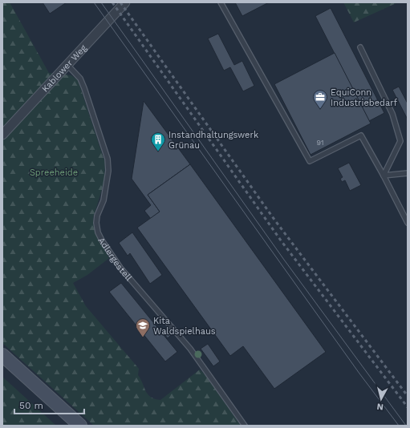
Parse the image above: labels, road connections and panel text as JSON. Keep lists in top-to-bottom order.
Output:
{
  "streets": {
    "street": ["Kablower Weg"],
    "lane": ["Adlergestell"]
  },
  "crossings": [
    ["Kablower Weg", "Adlergestell"]
  ],
  "parks": ["Spreeheide"],
  "places": {
    "office": ["EquiConn Industriebedarf"],
    "building": ["Instandhaltungswerk Grünau"],
    "school or university": ["Kita Waldspielhaus"]
  },
  "house_numbers": ["91"],
  "scale_bar": "50 m",
  "north": "bottom"
}
